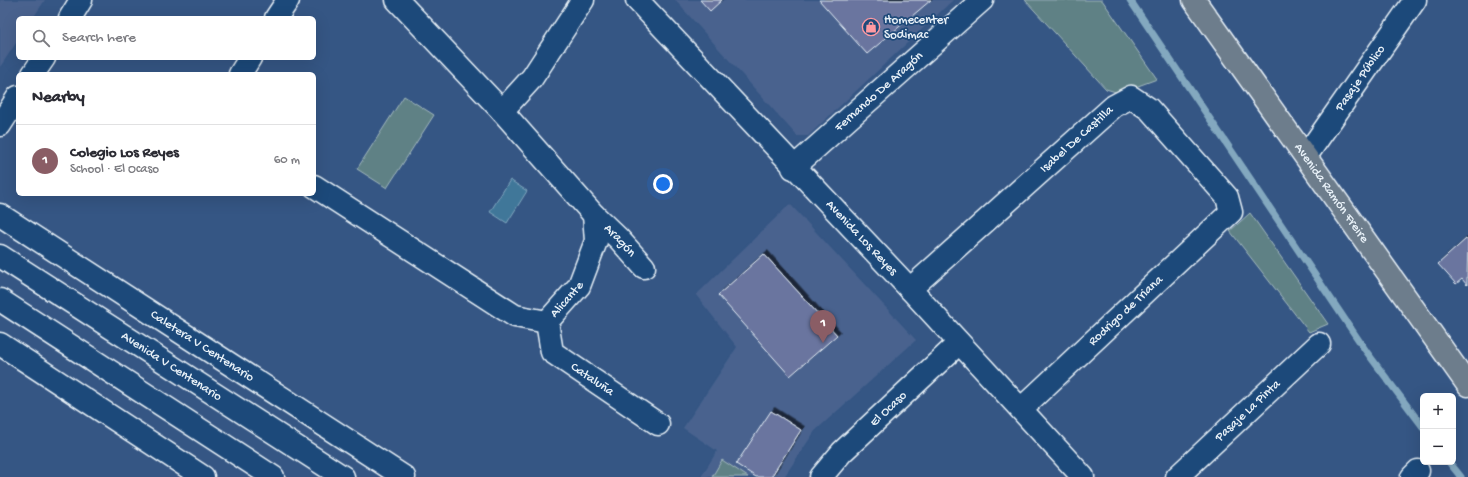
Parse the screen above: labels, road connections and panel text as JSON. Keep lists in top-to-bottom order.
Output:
{
  "streets": {
    "main road": ["Avenida Ramón Freire"],
    "street": [
      "Pasaje Público",
      "Fernando De Aragón",
      "Isabel De Castilla",
      "Avenida Los Reyes",
      "Aragón",
      "Alicante",
      "Rodrigo de Triana",
      "Caletera V Centenario",
      "Avenida V Centenario",
      "Cataluña",
      "El Ocaso",
      "Pasaje La Pinta"
    ]
  },
  "crossings": [
    ["Pasaje Público", "Avenida Ramón Freire"],
    ["Fernando De Aragón", "Avenida Los Reyes"],
    ["Isabel De Castilla", "Avenida Los Reyes"],
    ["Isabel De Castilla", "Rodrigo de Triana"],
    ["Avenida Los Reyes", "Rodrigo de Triana"],
    ["Avenida Los Reyes", "El Ocaso"],
    ["Aragón", "Alicante"],
    ["Alicante", "Cataluña"]
  ],
  "places": {
    "shop": ["Homecenter Sodimac"]
  },
  "page": {
    "search": "Search here",
    "heading": "Nearby",
    "list": [
      {
        "mark": "1",
        "name": "Colegio Los Reyes",
        "note": "School · El Ocaso",
        "value": "60 m"
      }
    ],
    "pins": "1",
    "map_buttons": ["+", "−"]
  }
}
